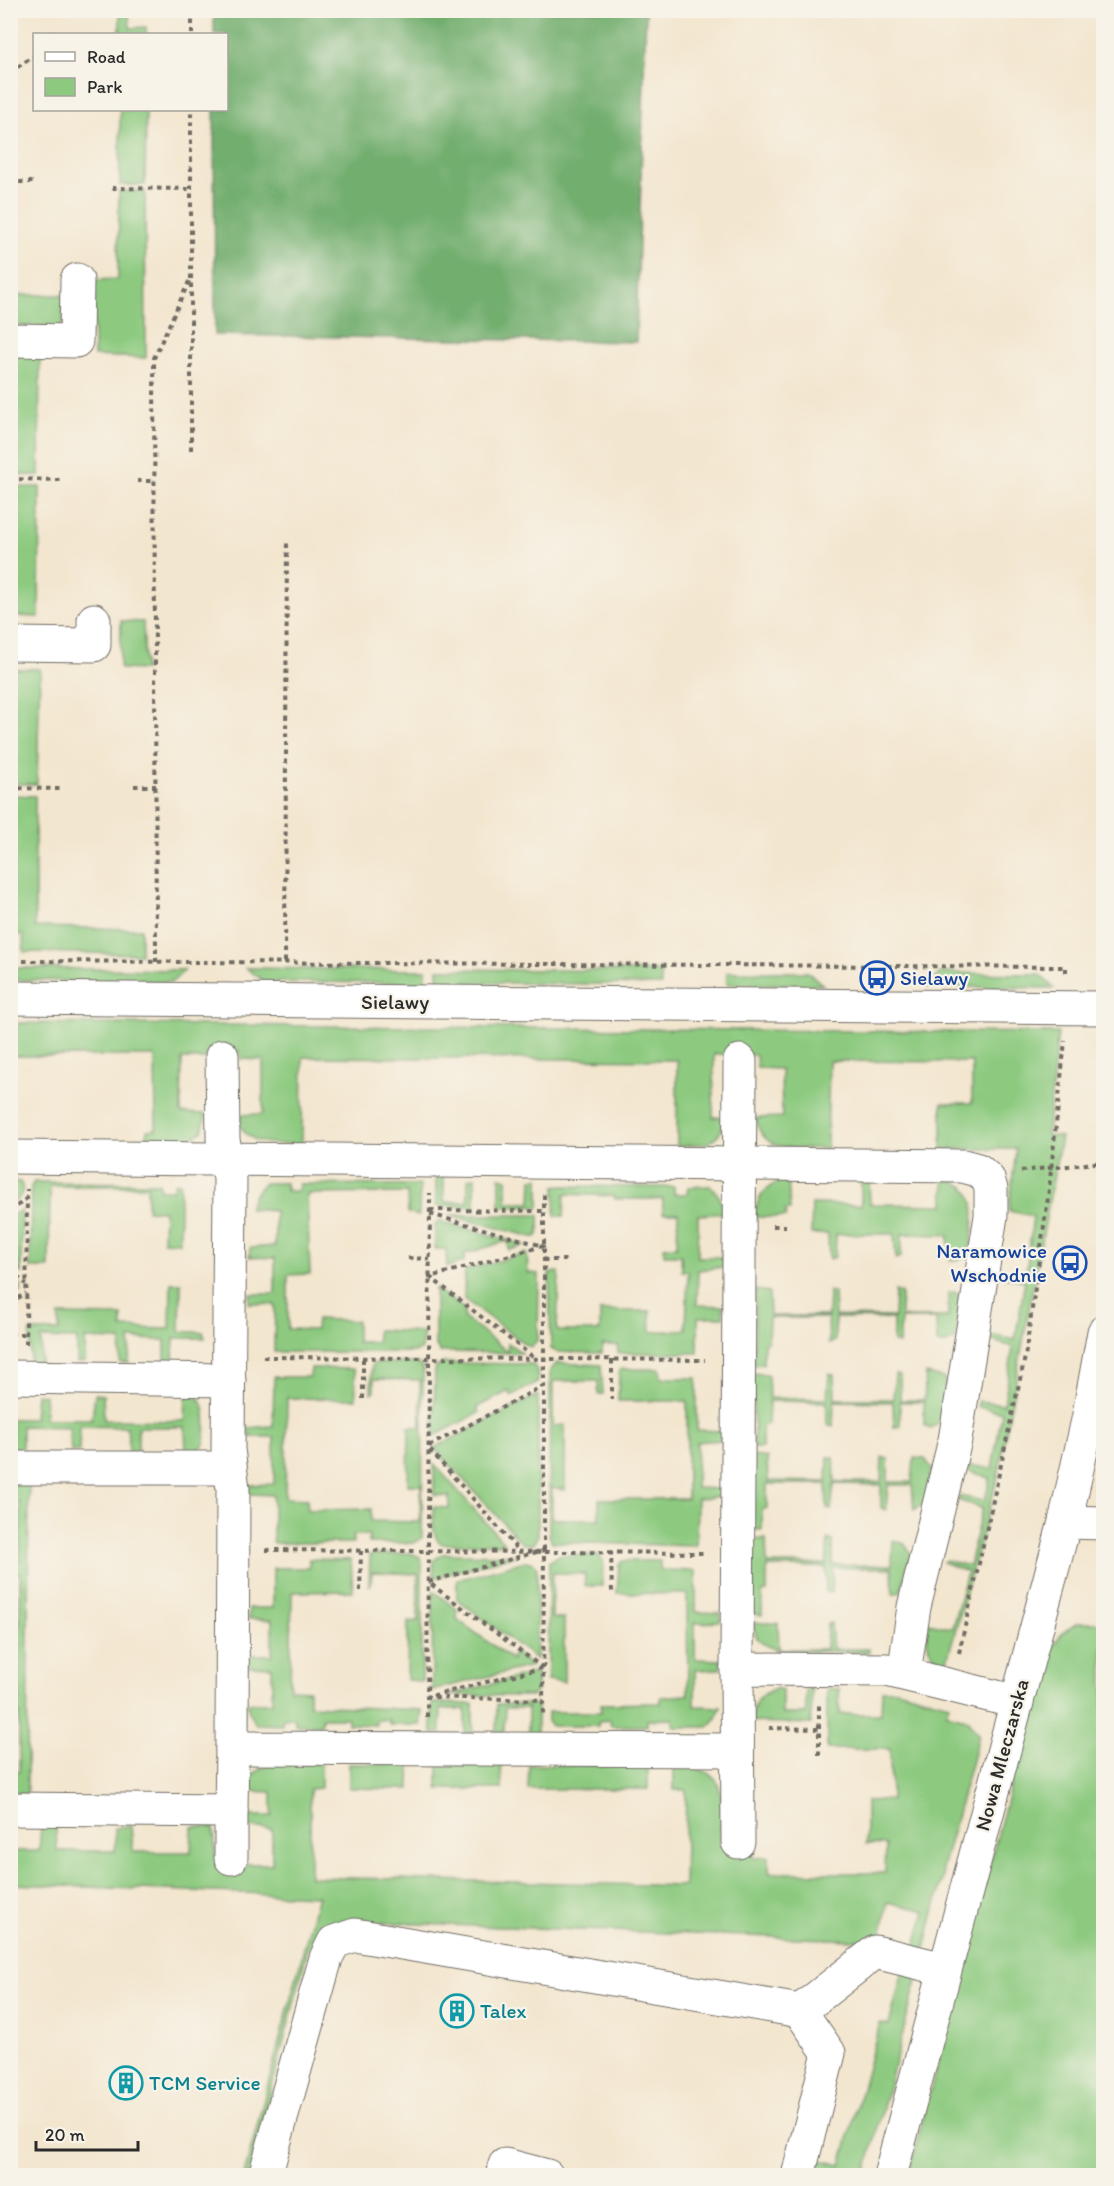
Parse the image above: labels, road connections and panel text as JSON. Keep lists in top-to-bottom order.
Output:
{
  "streets": {
    "street": ["Sielawy", "Nowa Mleczarska"]
  },
  "places": {
    "bus stop": ["Sielawy", "Naramowice Wschodnie"],
    "building": ["Talex", "TCM Service"]
  },
  "legend": ["Road", "Park"],
  "scale_bar": "20 m"
}
